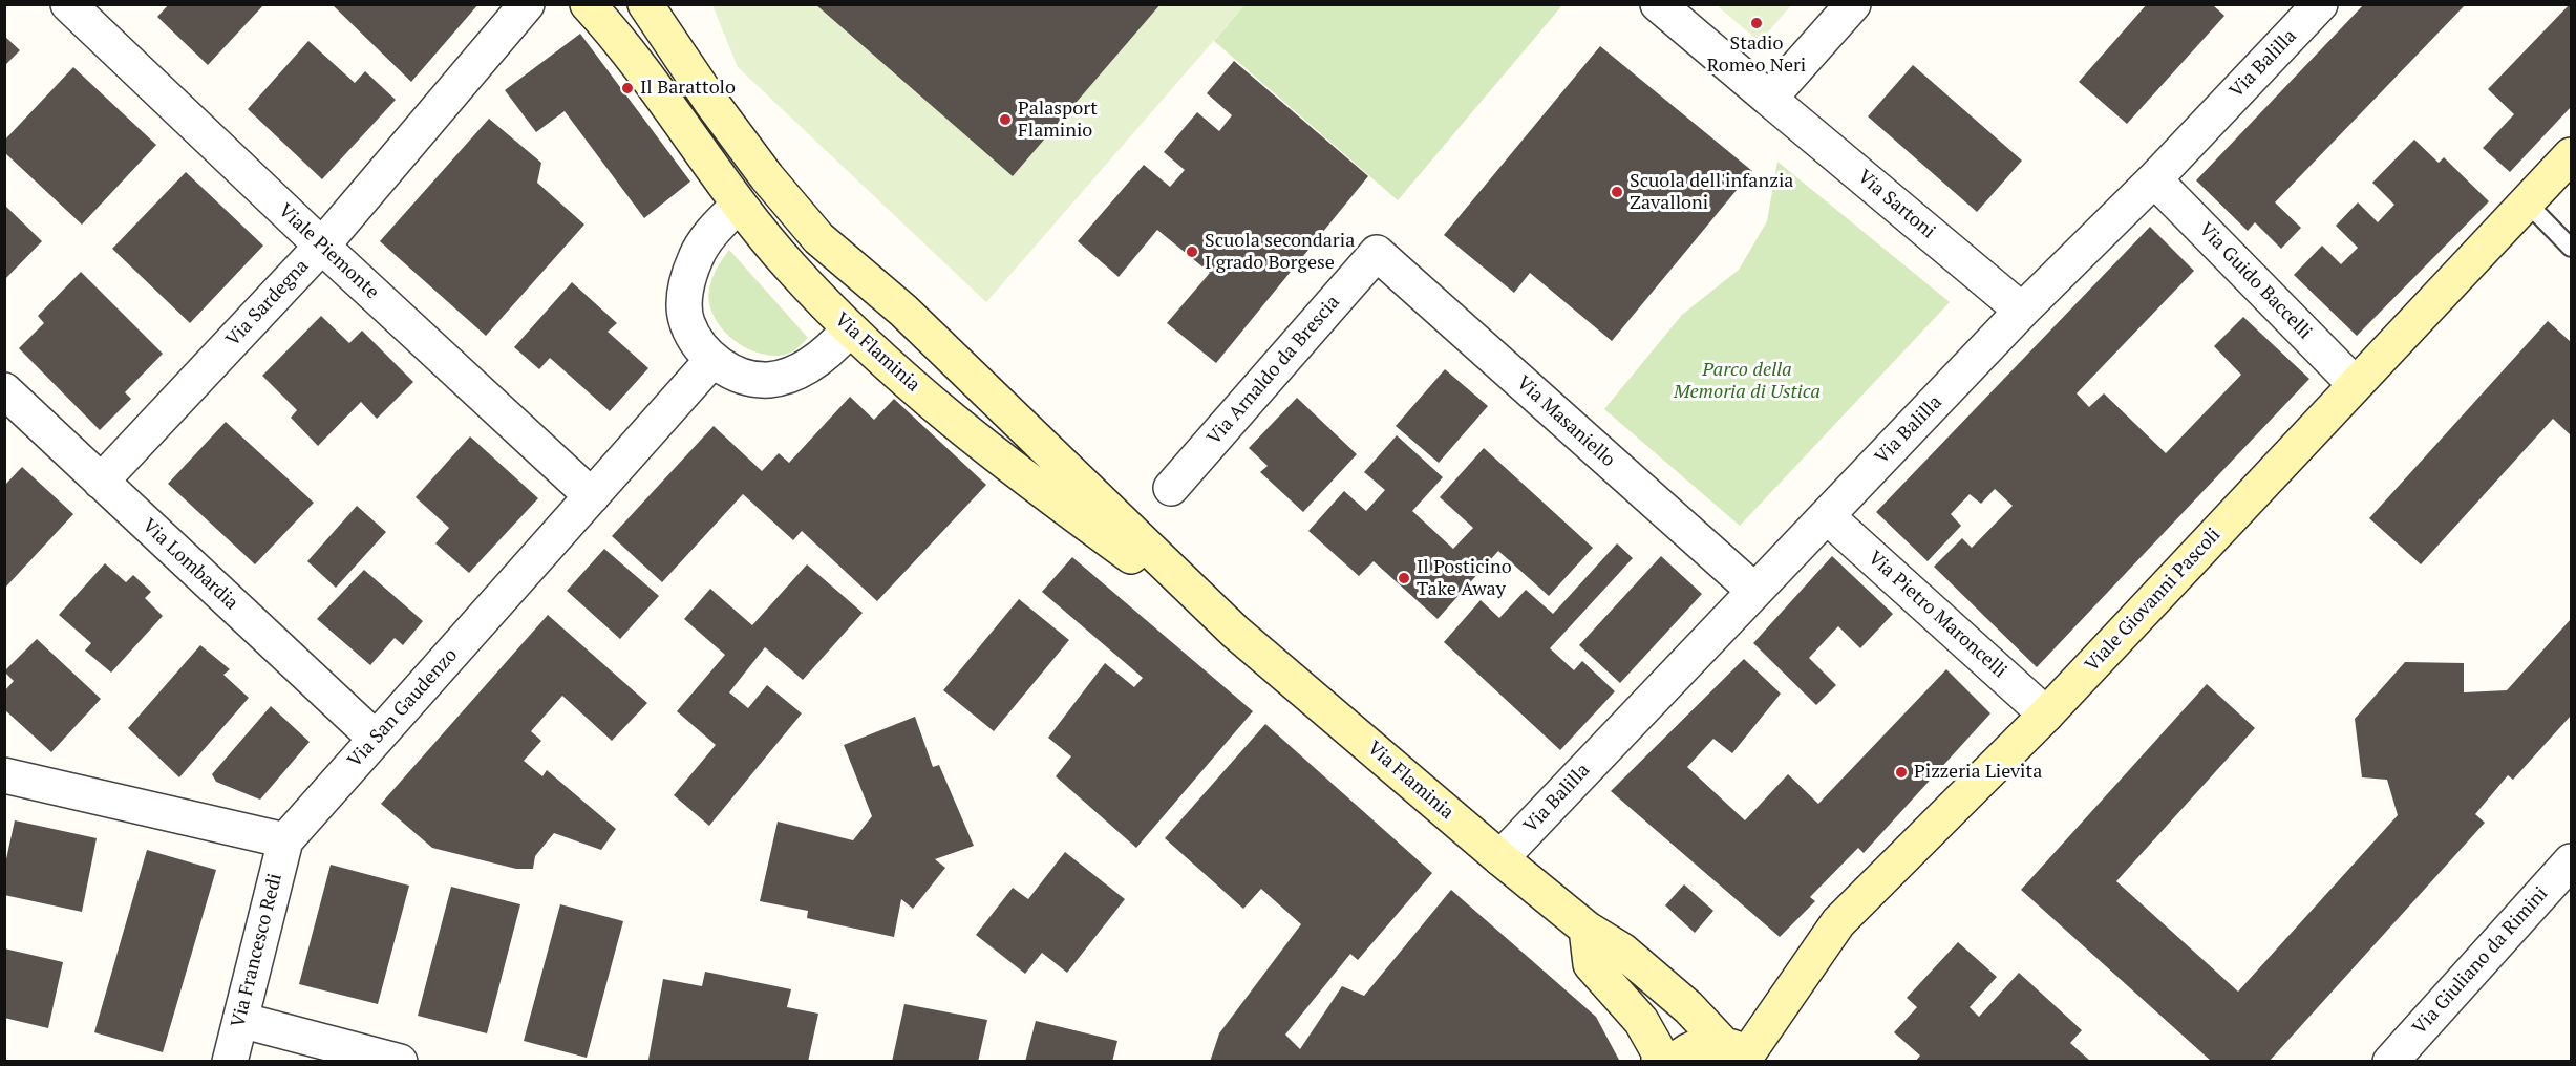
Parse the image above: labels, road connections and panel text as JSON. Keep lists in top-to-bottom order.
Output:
{
  "streets": {
    "street": [
      "Via Balilla",
      "Via Sartoni",
      "Viale Piemonte",
      "Via Guido Baccelli",
      "Via Sardegna",
      "Via Flaminia",
      "Via Arnaldo da Brescia",
      "Via Masaniello",
      "Via Lombardia",
      "Viale Giovanni Pascoli",
      "Via Pietro Maroncelli",
      "Via San Gaudenzo",
      "Via Francesco Redi",
      "Via Giuliano da Rimini"
    ]
  },
  "crossings": [
    ["Via Balilla", "Via Sartoni"],
    ["Via Balilla", "Via Guido Baccelli"],
    ["Via Balilla", "Via Flaminia"],
    ["Via Balilla", "Via Masaniello"],
    ["Via Balilla", "Via Pietro Maroncelli"],
    ["Viale Piemonte", "Via Sardegna"],
    ["Viale Piemonte", "Via San Gaudenzo"],
    ["Via Guido Baccelli", "Viale Giovanni Pascoli"],
    ["Via Sardegna", "Via Lombardia"],
    ["Via Flaminia", "Viale Giovanni Pascoli"],
    ["Via Arnaldo da Brescia", "Via Masaniello"],
    ["Via Lombardia", "Via San Gaudenzo"],
    ["Viale Giovanni Pascoli", "Via Pietro Maroncelli"],
    ["Via San Gaudenzo", "Via Francesco Redi"]
  ],
  "parks": ["Parco della Memoria di Ustica"],
  "places": [
    "Stadio Romeo Neri",
    "Il Barattolo",
    "Palasport Flaminio",
    "Scuola dell'infanzia Zavalloni",
    "Scuola secondaria I grado Borgese",
    "Il Posticino Take Away",
    "Pizzeria Lievita"
  ]
}
